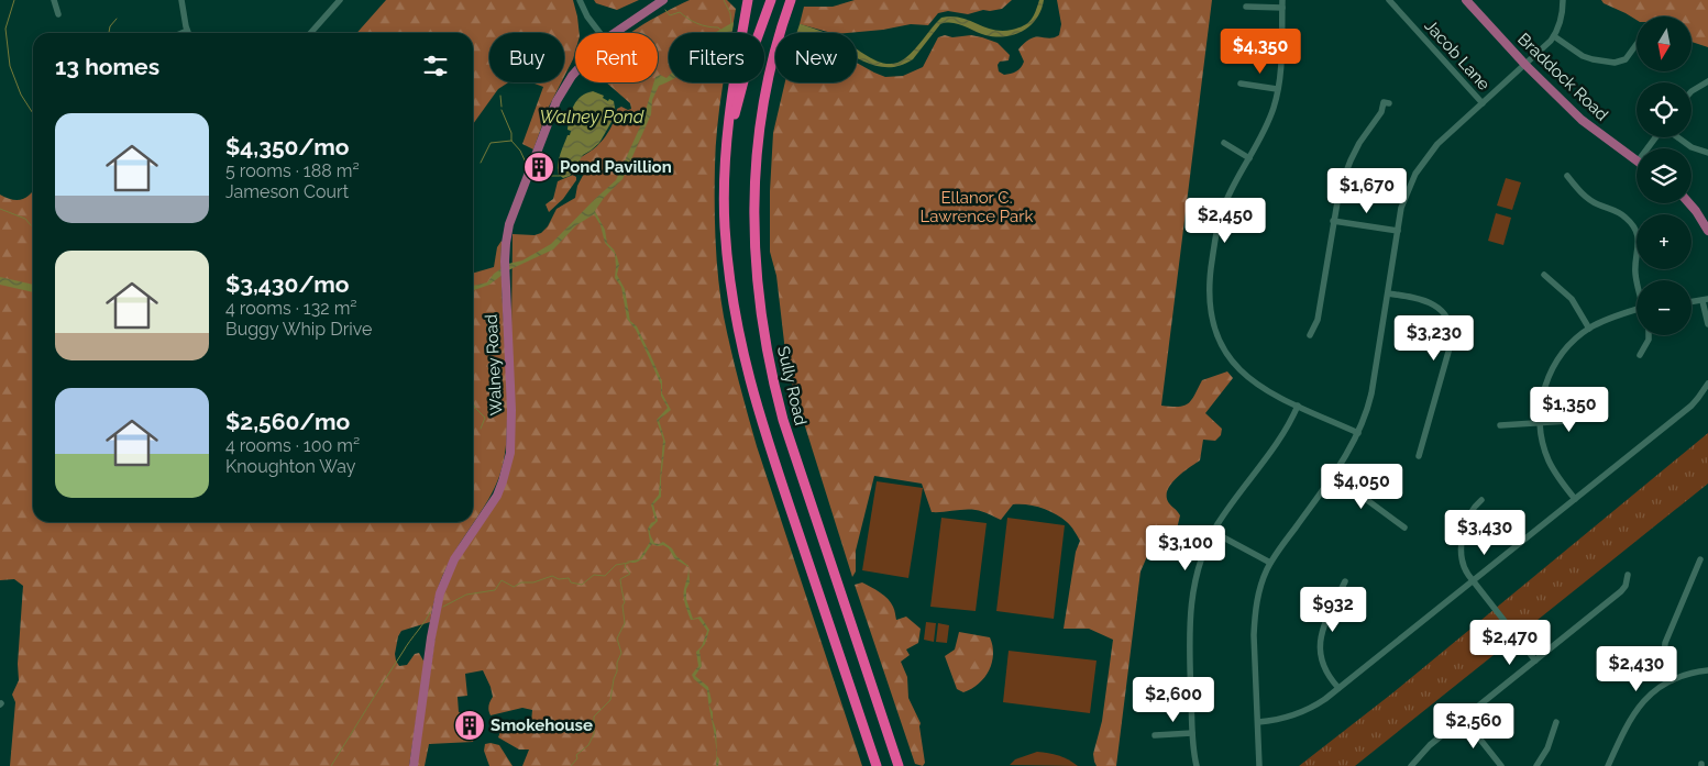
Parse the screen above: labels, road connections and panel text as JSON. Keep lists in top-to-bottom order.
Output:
{
  "streets": {
    "highway": ["Sully Road"],
    "main road": ["Braddock Road", "Walney Road"],
    "street": ["Jacob Lane"]
  },
  "water": ["Walney Pond"],
  "parks": ["Ellanor C. Lawrence Park"],
  "places": {
    "building": ["Pond Pavillion", "Smokehouse"]
  },
  "north": "bottom",
  "page": {
    "map_buttons": ["+", "−"],
    "price": [
      "$4,350",
      "$1,670",
      "$2,450",
      "$3,230",
      "$1,350",
      "$4,050",
      "$3,430",
      "$3,100",
      "$932",
      "$2,470",
      "$2,430",
      "$2,600",
      "$2,560"
    ],
    "chip": [
      "Buy",
      "Rent",
      "Filters",
      "New"
    ],
    "heading": "13 homes",
    "list": [
      {
        "name": "$4,350/mo",
        "note": "5 rooms · 188 m² · Jameson Court"
      },
      {
        "name": "$3,430/mo",
        "note": "4 rooms · 132 m² · Buggy Whip Drive"
      },
      {
        "name": "$2,560/mo",
        "note": "4 rooms · 100 m² · Knoughton Way"
      }
    ]
  }
}
